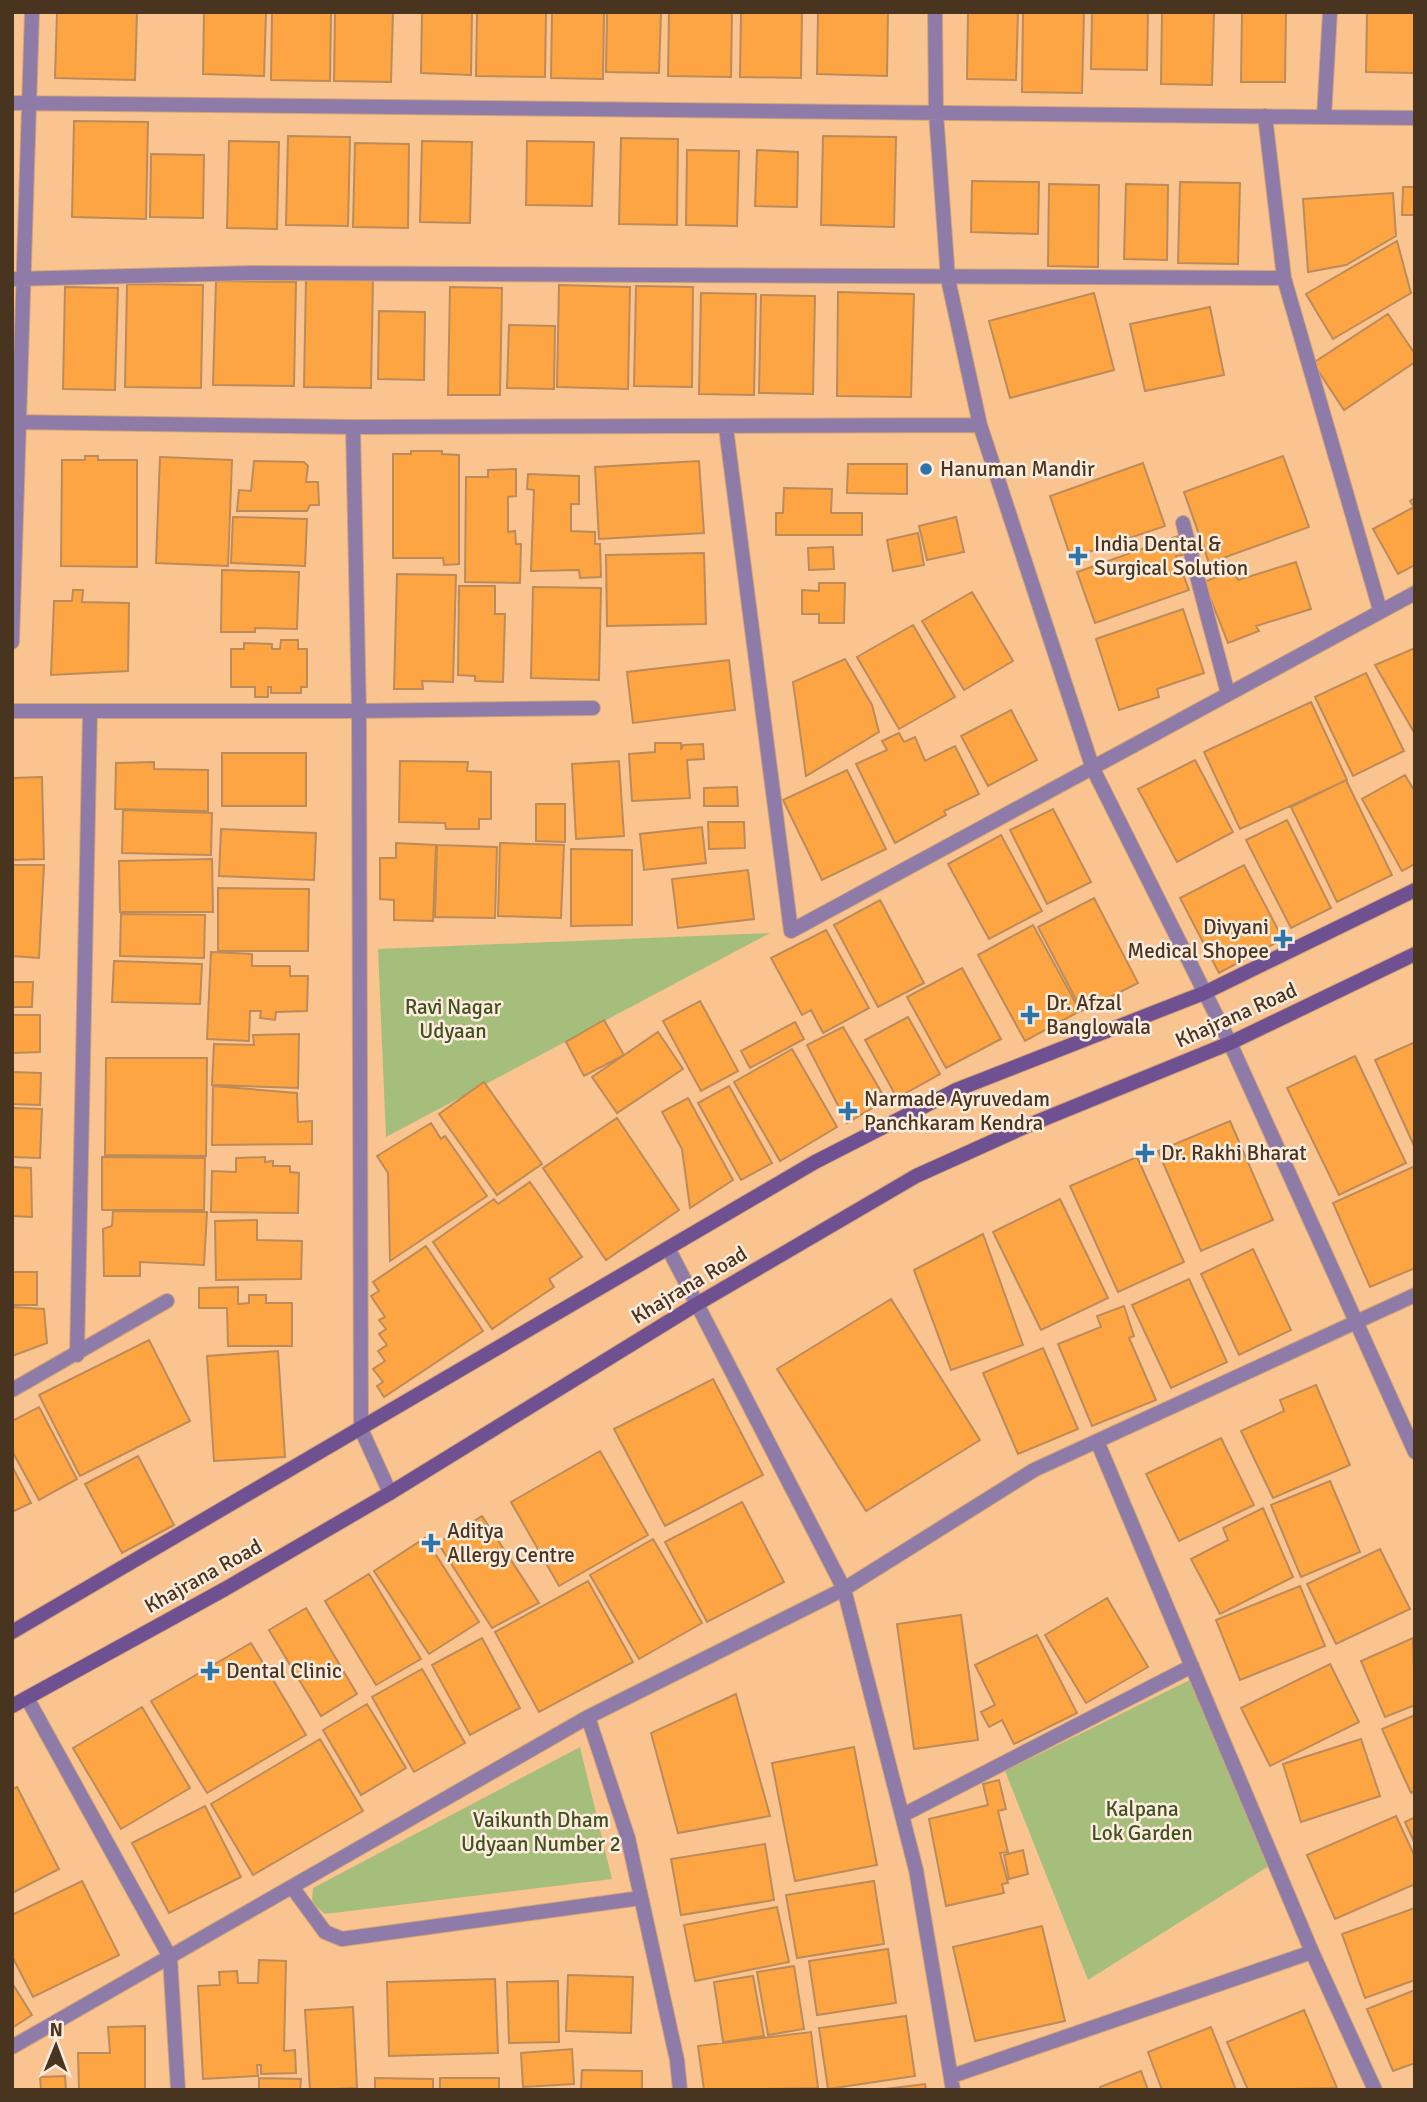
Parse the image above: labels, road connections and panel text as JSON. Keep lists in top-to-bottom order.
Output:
{
  "streets": {
    "main road": ["Khajrana Road"]
  },
  "parks": ["Ravi Nagar Udyaan", "Kalpana Lok Garden", "Vaikunth Dham Udyaan Number 2"],
  "places": {
    "other": ["Hanuman Mandir"],
    "health": [
      "India Dental & Surgical Solution",
      "Divyani Medical Shopee",
      "Dr. Afzal Banglowala",
      "Narmade Ayruvedam Panchkaram Kendra",
      "Dr. Rakhi Bharat",
      "Aditya Allergy Centre",
      "Dental Clinic"
    ]
  },
  "north": "top"
}
